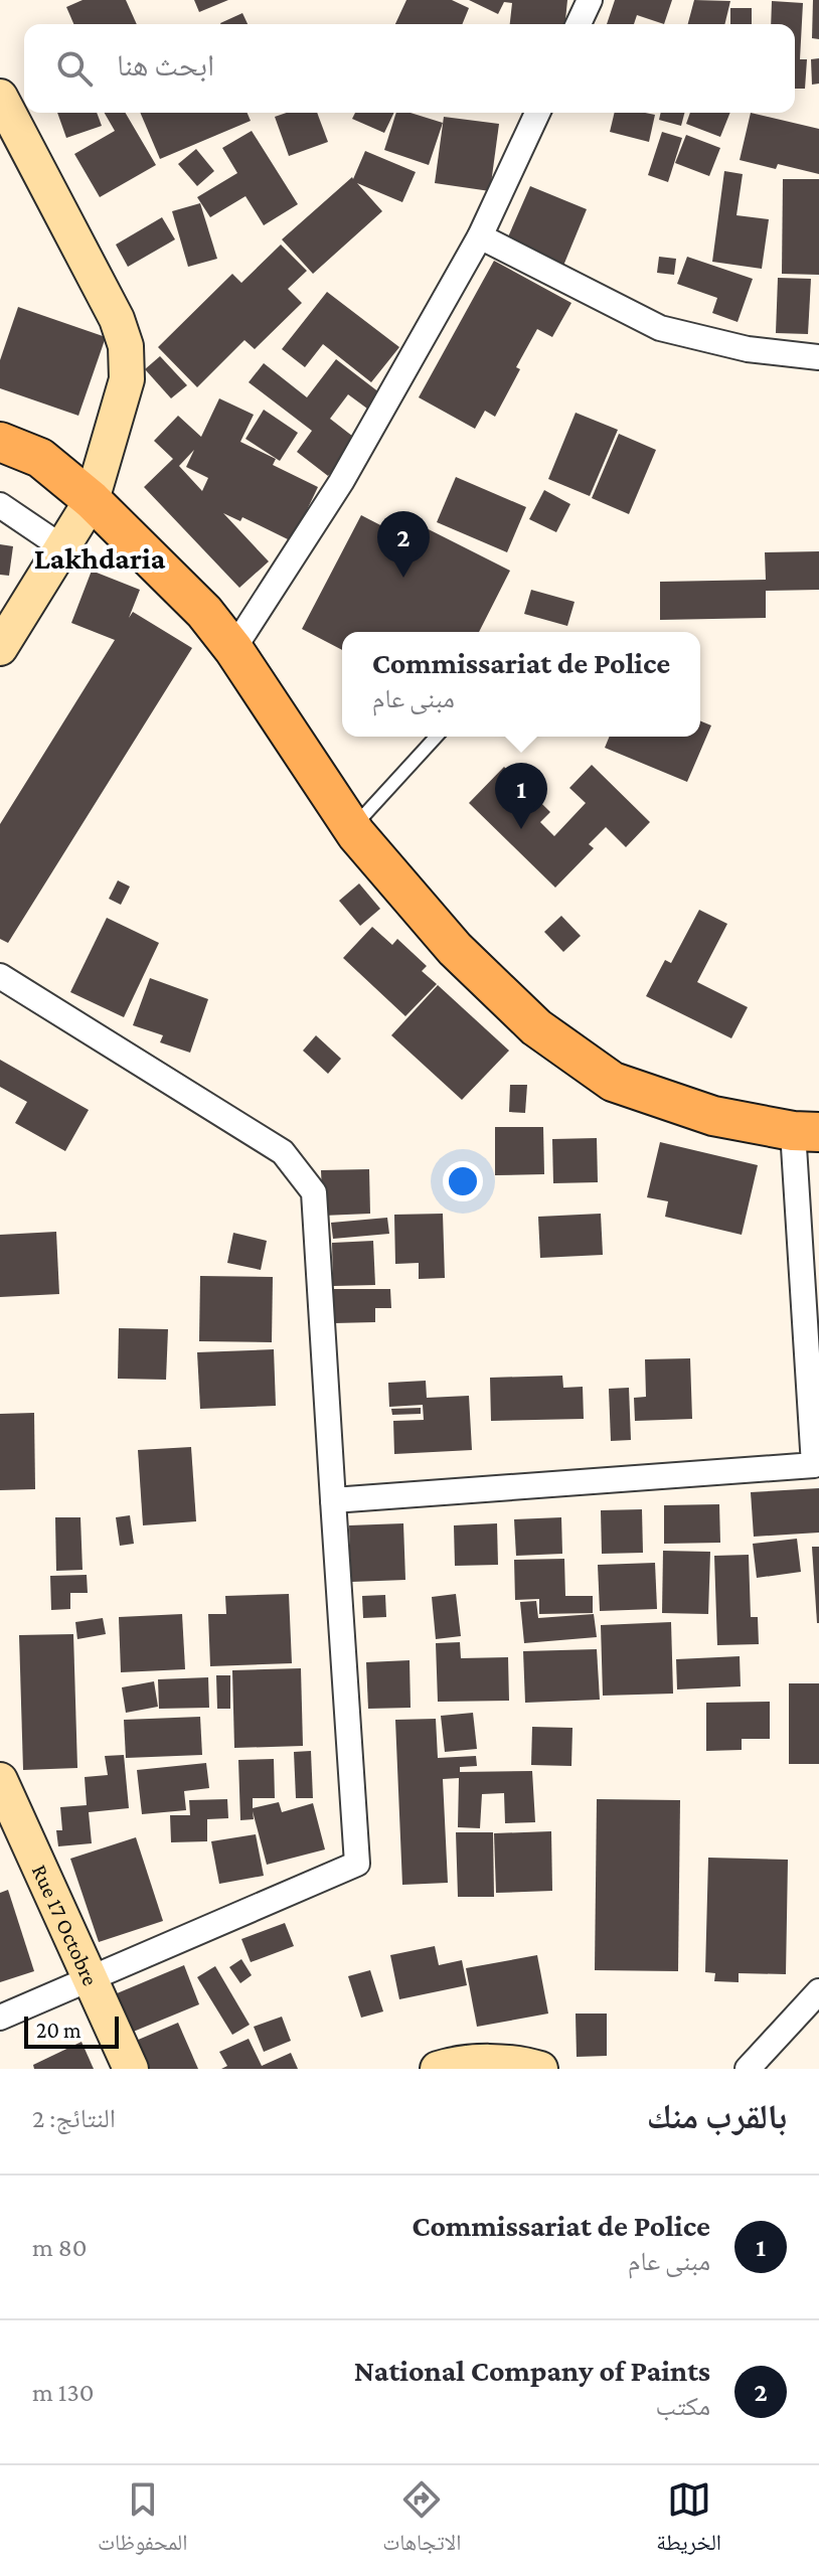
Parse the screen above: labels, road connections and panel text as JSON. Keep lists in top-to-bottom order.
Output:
{
  "streets": {
    "street": ["Rue 17 Octobre"]
  },
  "districts": ["Lakhdaria"],
  "scale_bar": "20 m",
  "page": {
    "search": "ابحث هنا",
    "pins": ["2", "1"],
    "popup": ["Commissariat de Police", "مبنى عام"],
    "scale": "20 m",
    "heading": ["بالقرب منك", "النتائج: 2"],
    "list": [
      {
        "mark": "1",
        "name": "Commissariat de Police",
        "note": "مبنى عام",
        "value": "80 m"
      },
      {
        "mark": "2",
        "name": "National Company of Paints",
        "note": "مكتب",
        "value": "130 m"
      }
    ],
    "nav": ["الخريطة", "الاتجاهات", "المحفوظات"]
  }
}
